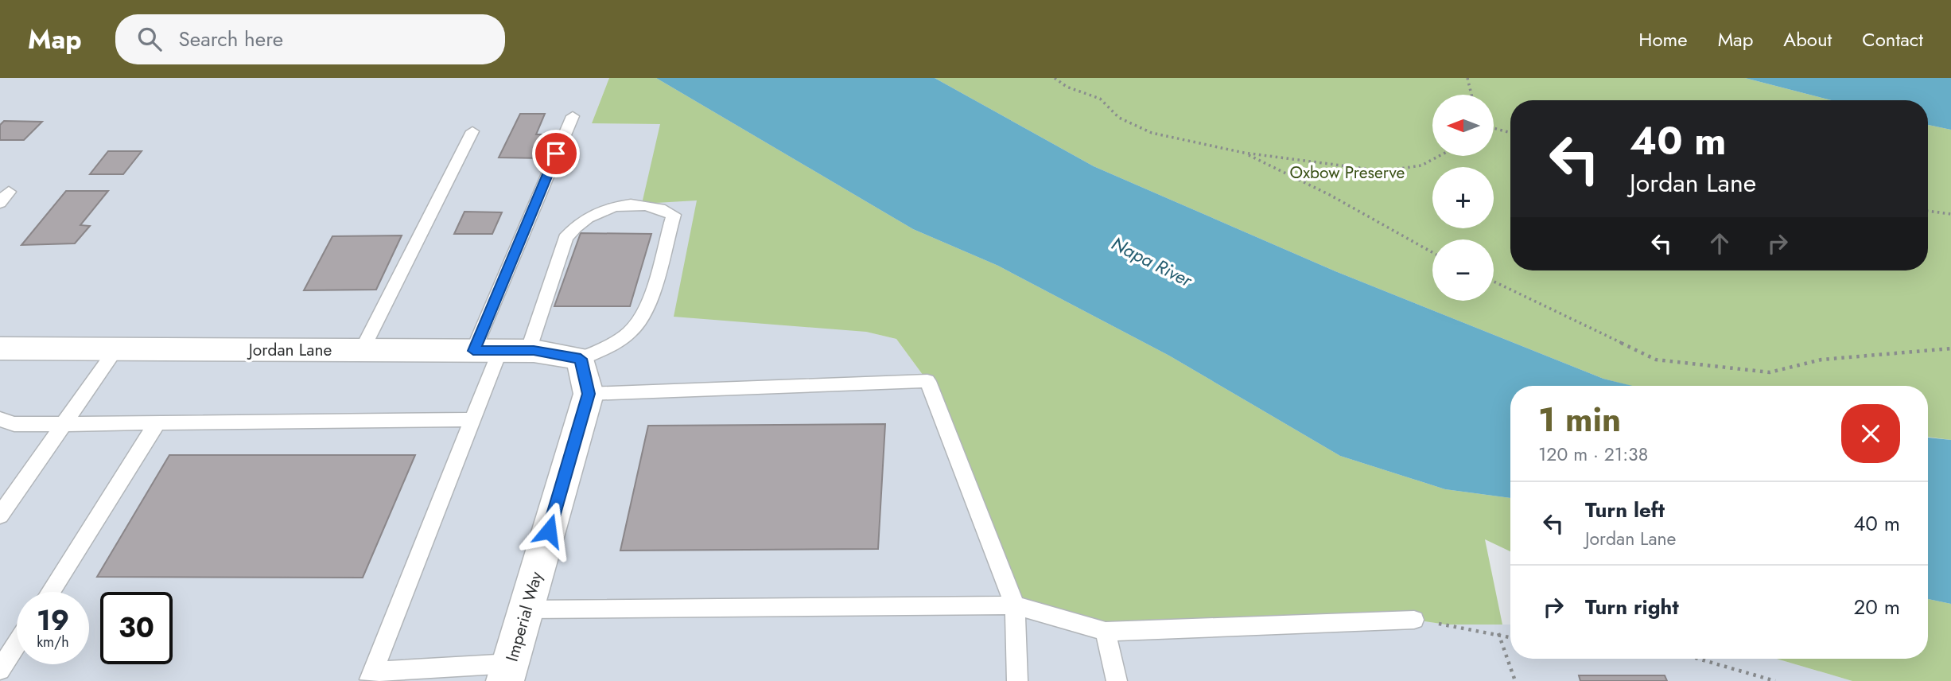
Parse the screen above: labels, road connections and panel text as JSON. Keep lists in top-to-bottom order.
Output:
{
  "streets": {
    "street": ["Jordan Lane", "Imperial Way"]
  },
  "crossings": [
    ["Jordan Lane", "Imperial Way"]
  ],
  "water": ["Napa River"],
  "parks": ["Oxbow Preserve"],
  "north": "left",
  "page": {
    "header": "Map",
    "search": "Search here",
    "nav": [
      "Home",
      "Map",
      "About",
      "Contact"
    ],
    "map_buttons": ["+", "−"],
    "turn": ["40 m", "Jordan Lane"],
    "heading": ["1 min", "120 m · 21:38"],
    "list": [
      {
        "name": "Turn left",
        "note": "Jordan Lane",
        "value": "40 m"
      },
      {
        "name": "Turn right",
        "value": "20 m"
      }
    ],
    "speed": "19 km/h",
    "limit": "30"
  }
}
